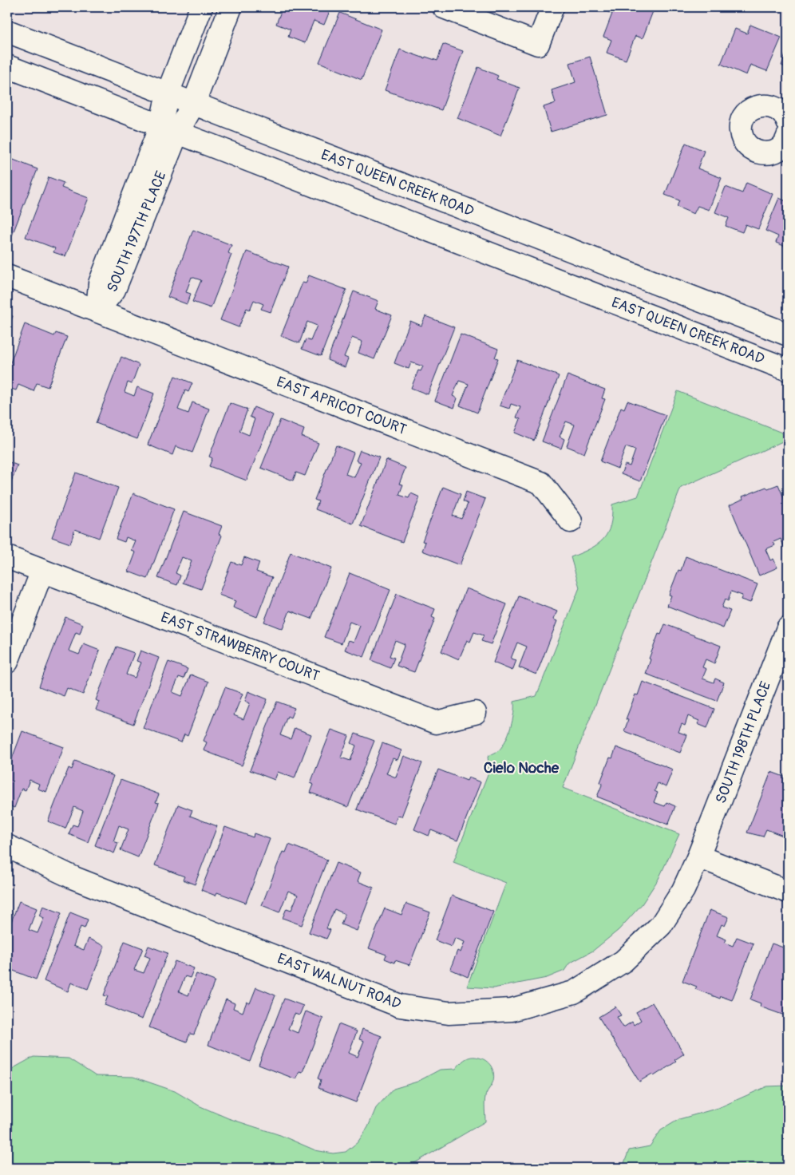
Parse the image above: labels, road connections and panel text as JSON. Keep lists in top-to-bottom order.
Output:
{
  "streets": {
    "street": [
      "EAST QUEEN CREEK ROAD",
      "SOUTH 197TH PLACE",
      "EAST APRICOT COURT",
      "EAST STRAWBERRY COURT",
      "SOUTH 198TH PLACE",
      "EAST WALNUT ROAD"
    ]
  },
  "crossings": [
    ["EAST QUEEN CREEK ROAD", "SOUTH 197TH PLACE"],
    ["SOUTH 197TH PLACE", "EAST APRICOT COURT"],
    ["SOUTH 198TH PLACE", "EAST WALNUT ROAD"]
  ],
  "districts": ["Cielo Noche"]
}
